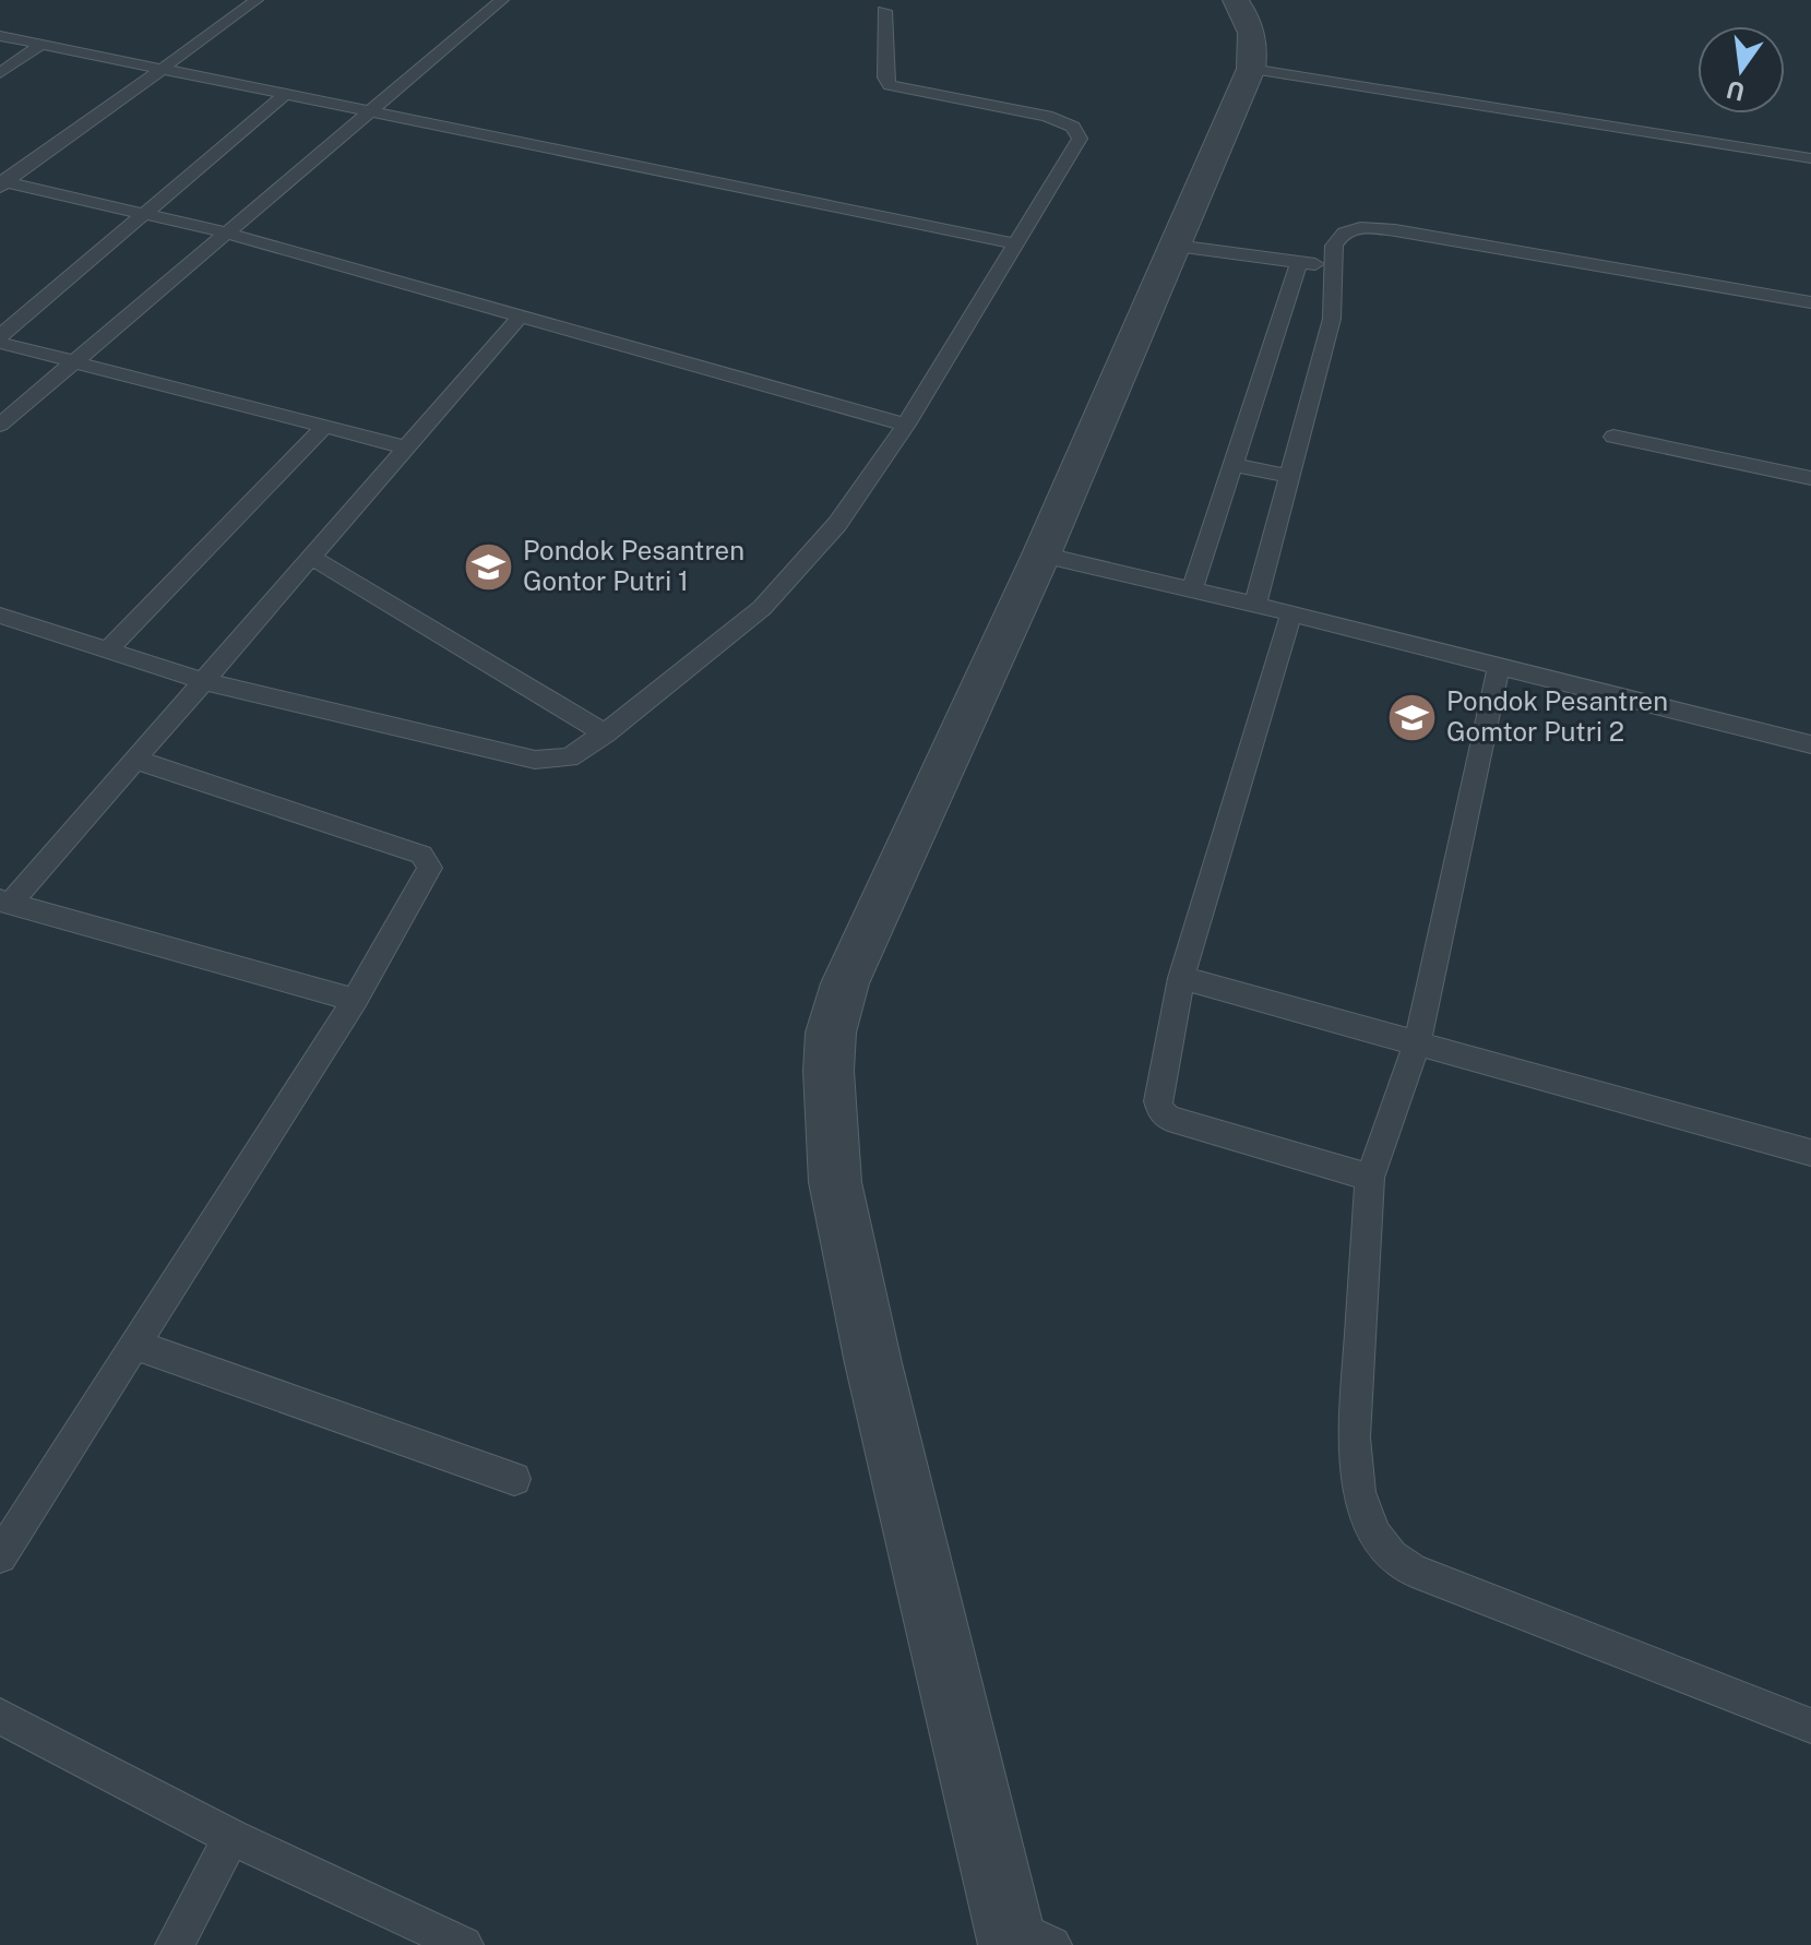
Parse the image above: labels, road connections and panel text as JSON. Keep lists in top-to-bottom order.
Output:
{
  "places": {
    "school or university": ["Pondok Pesantren Gontor Putri 1", "Pondok Pesantren Gomtor Putri 2"]
  },
  "north": "bottom"
}
